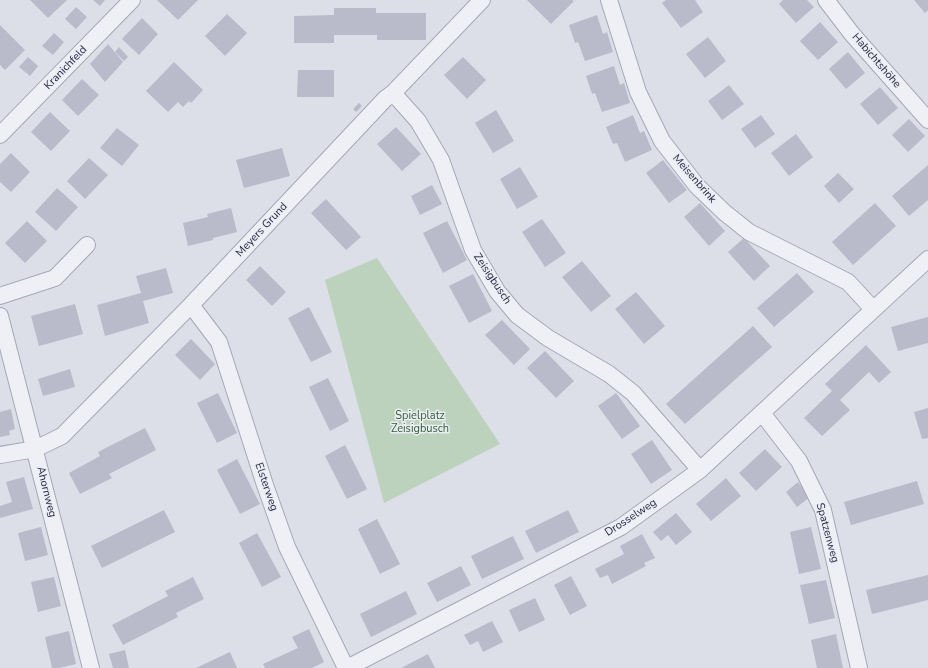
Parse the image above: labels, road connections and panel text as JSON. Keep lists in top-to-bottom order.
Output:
{
  "streets": {
    "street": [
      "Habichtshöhe",
      "Kranichfeld",
      "Meisenbrink",
      "Meyers Grund",
      "Zeisigbusch",
      "Elsterweg",
      "Ahornweg",
      "Drosselweg",
      "Spatzenweg"
    ]
  },
  "crossings": [
    ["Meisenbrink", "Drosselweg"],
    ["Meyers Grund", "Zeisigbusch"],
    ["Meyers Grund", "Elsterweg"],
    ["Meyers Grund", "Ahornweg"],
    ["Zeisigbusch", "Drosselweg"],
    ["Elsterweg", "Drosselweg"],
    ["Drosselweg", "Spatzenweg"]
  ],
  "parks": ["Spielplatz Zeisigbusch"]
}
